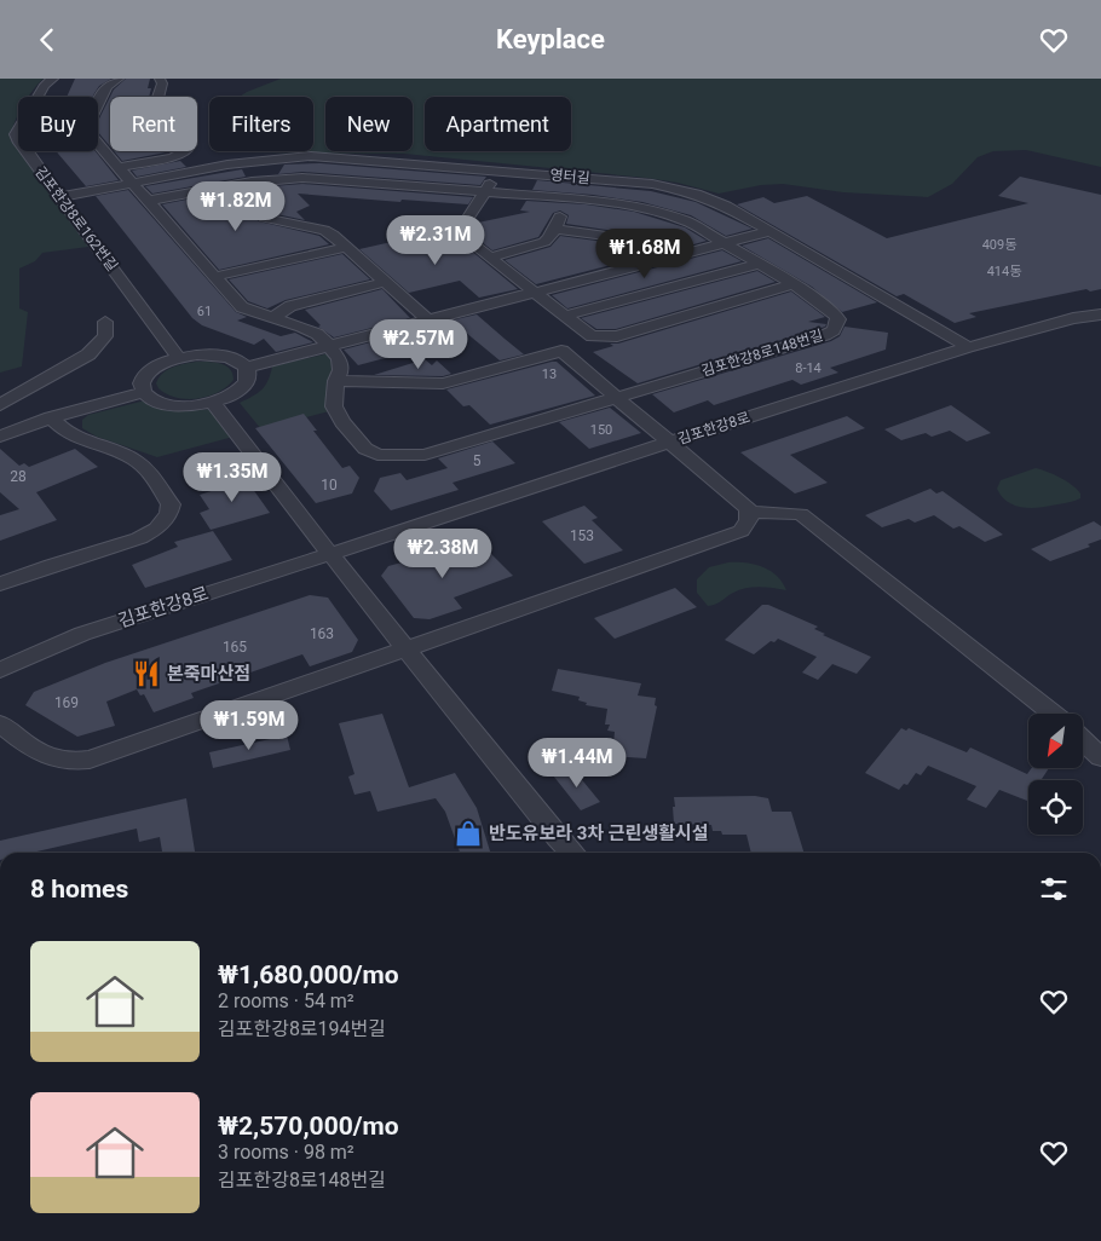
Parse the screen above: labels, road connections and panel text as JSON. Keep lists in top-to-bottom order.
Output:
{
  "streets": {
    "street": [
      "영터길",
      "김포한강8로162번길",
      "김포한강8로148번길",
      "김포한강8로"
    ]
  },
  "crossings": [
    ["영터길", "김포한강8로162번길"],
    ["영터길", "김포한강8로"]
  ],
  "places": {
    "restaurant": ["본죽마산점"],
    "shop": ["반도유보라 3차 근린생활시설"]
  },
  "house_numbers": [
    "409동",
    "414동",
    "61",
    "8-14",
    "13",
    "150",
    "5",
    "28",
    "10",
    "153",
    "163",
    "165",
    "169"
  ],
  "north": "bottom left",
  "page": {
    "header": "Keyplace",
    "chip": [
      "Buy",
      "Rent",
      "Filters",
      "New",
      "Apartment"
    ],
    "price": [
      "₩1.82M",
      "₩2.31M",
      "₩1.68M",
      "₩2.57M",
      "₩1.35M",
      "₩2.38M",
      "₩1.59M",
      "₩1.44M"
    ],
    "heading": "8 homes",
    "list": [
      {
        "name": "₩1,680,000/mo",
        "note": "2 rooms · 54 m² · 김포한강8로194번길"
      },
      {
        "name": "₩2,570,000/mo",
        "note": "3 rooms · 98 m² · 김포한강8로148번길"
      }
    ]
  }
}
